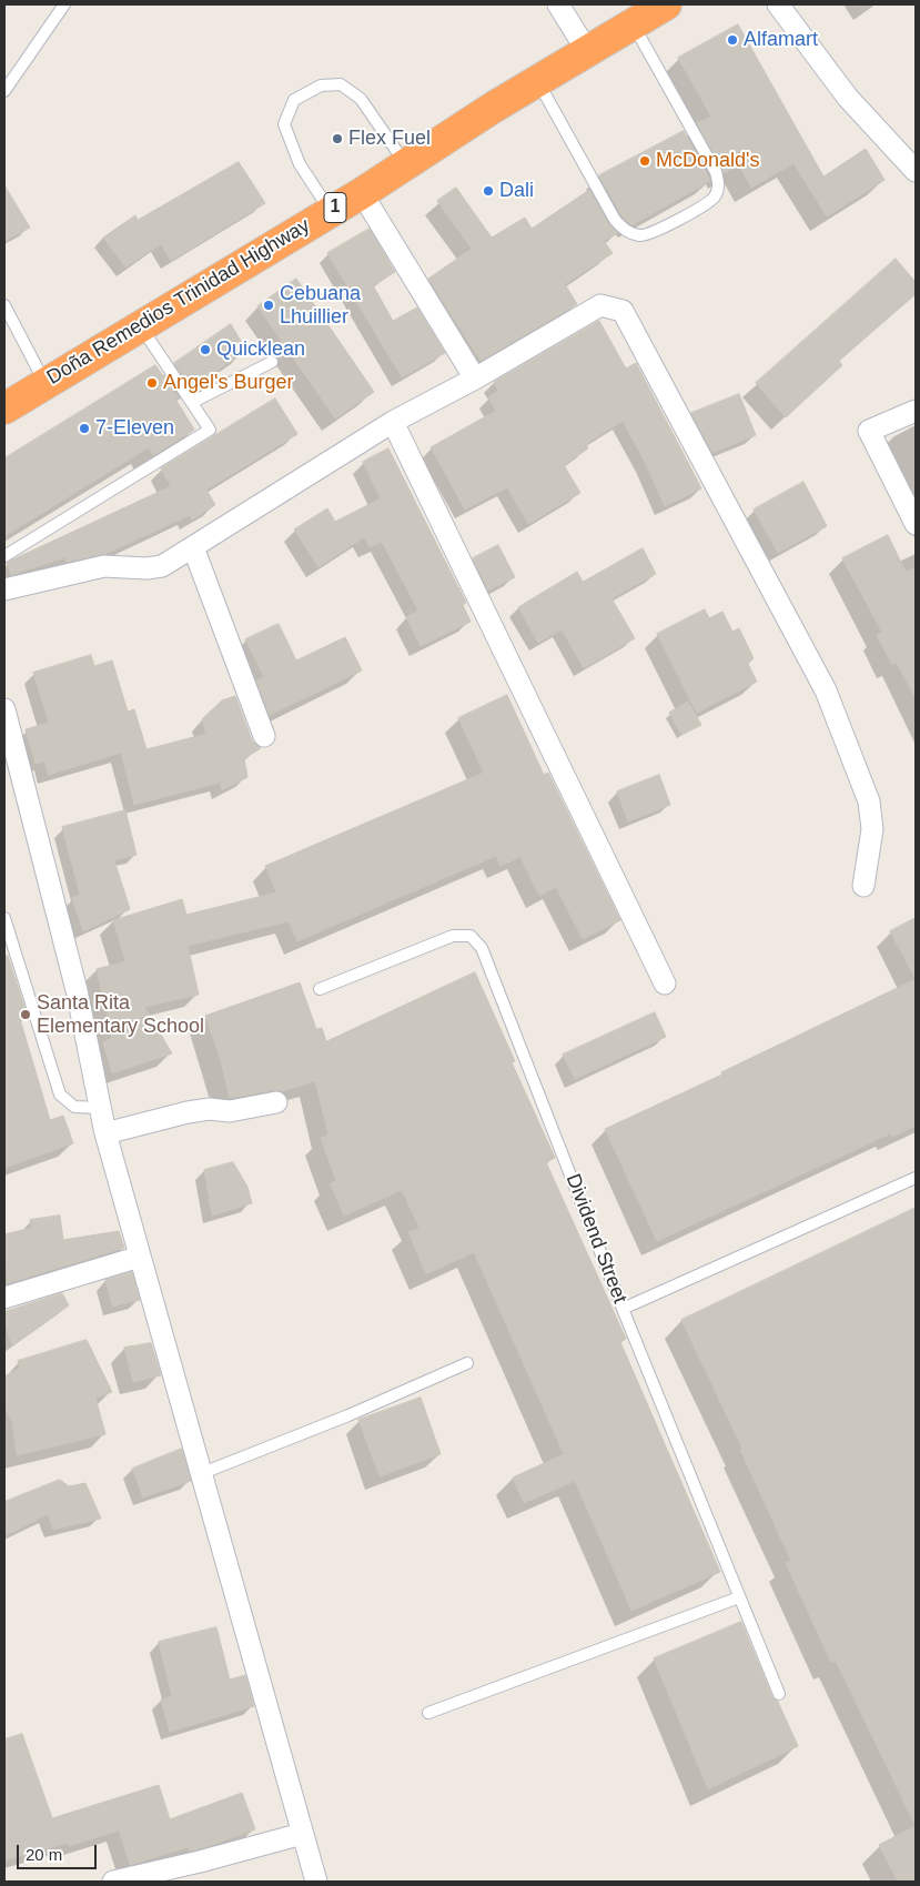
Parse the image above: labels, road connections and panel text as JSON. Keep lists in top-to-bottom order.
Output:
{
  "streets": {
    "highway": ["1", "Doña Remedios Trinidad Highway"],
    "lane": ["Dividend Street"]
  },
  "places": [
    "Alfamart",
    "Flex Fuel",
    "McDonald's",
    "Dali",
    "Cebuana Lhuillier",
    "Quicklean",
    "Angel's Burger",
    "7-Eleven",
    "Santa Rita Elementary School"
  ],
  "scale_bar": "20 m"
}
